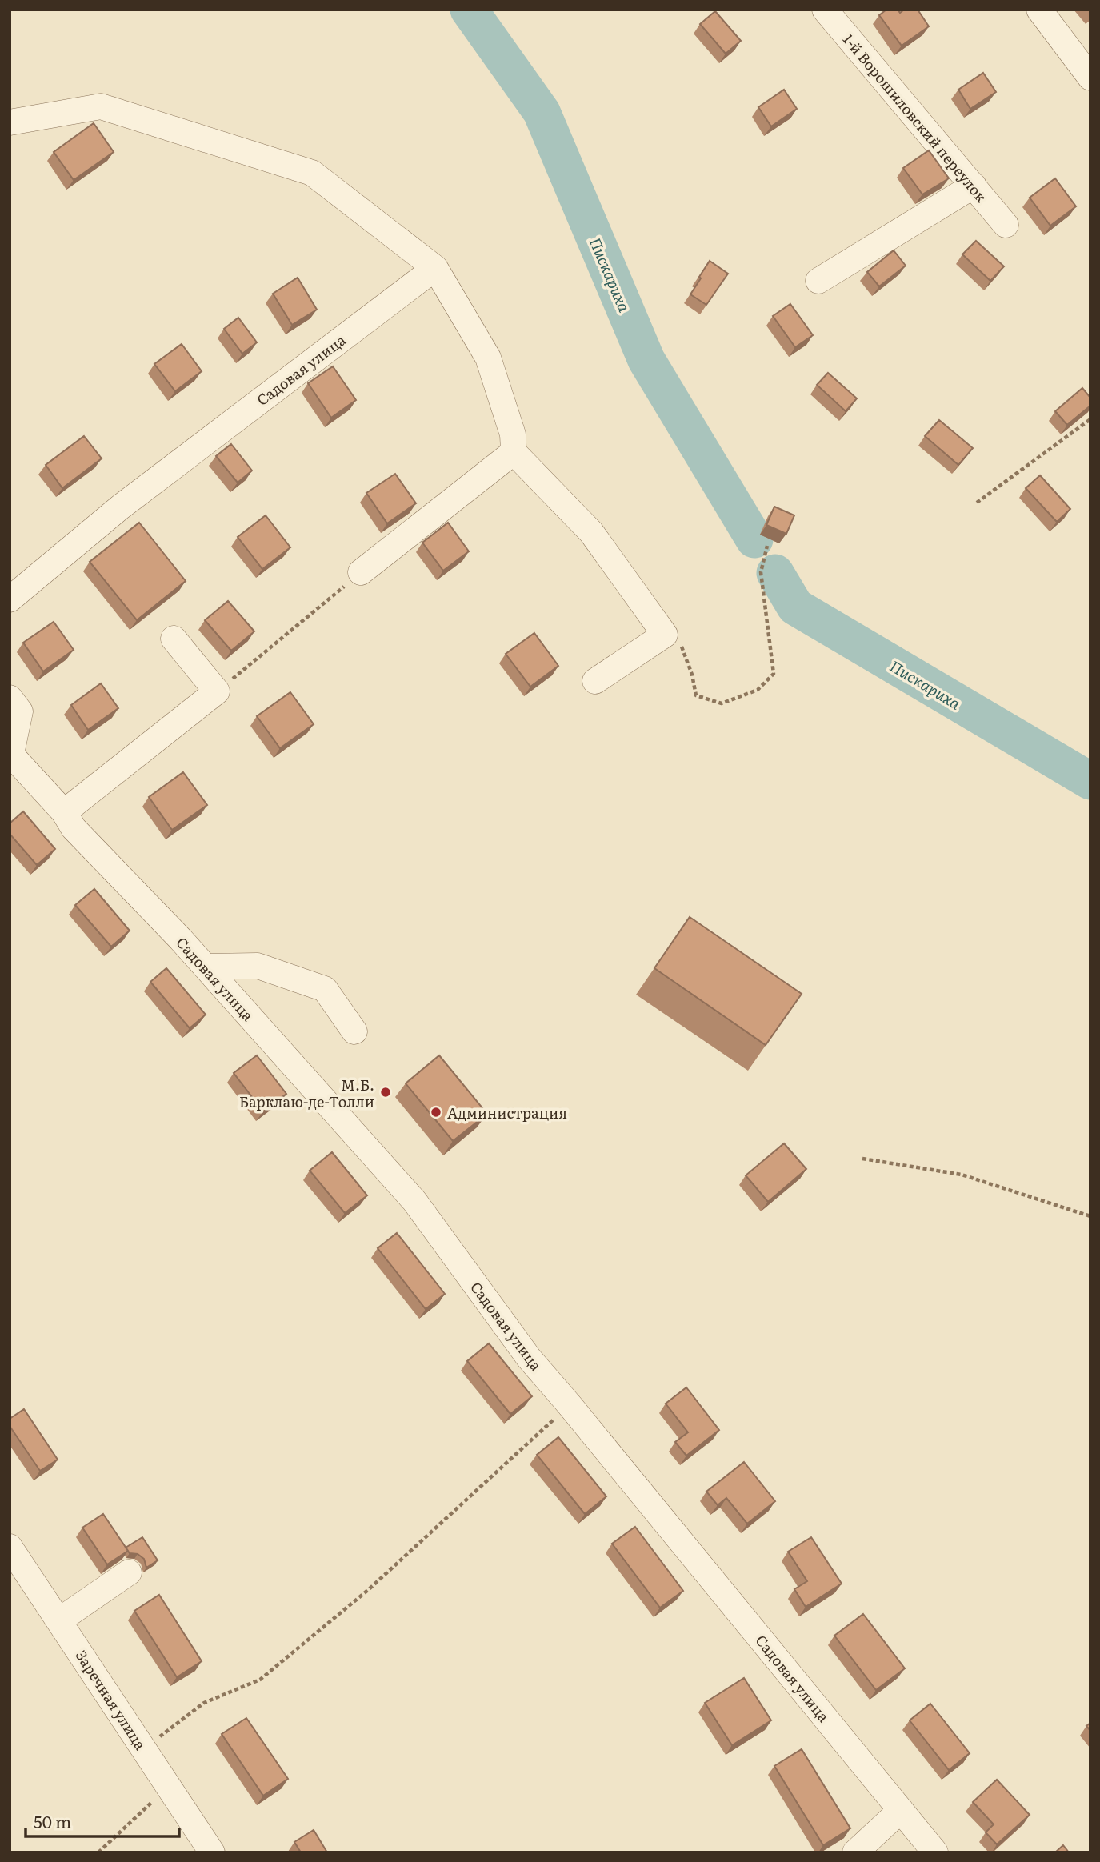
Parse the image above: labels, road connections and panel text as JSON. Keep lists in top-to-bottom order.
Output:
{
  "streets": {
    "street": ["1-й Ворошиловский переулок", "Садовая улица", "Заречная улица"]
  },
  "water": ["Пискариха"],
  "places": ["М.Б. Барклаю-де-Толли", "Администрация"],
  "scale_bar": "50 m"
}
